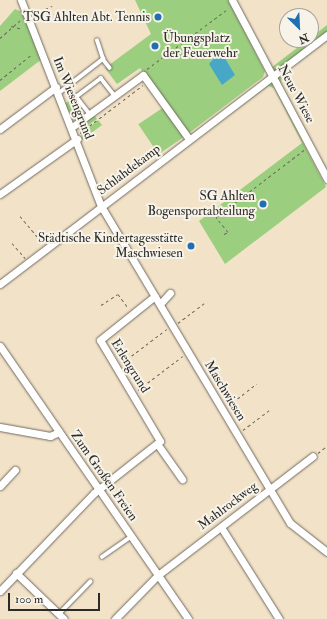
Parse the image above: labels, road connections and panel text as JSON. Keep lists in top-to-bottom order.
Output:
{
  "streets": {
    "street": [
      "Neue Wiese",
      "Im Wiesengrund",
      "Schlahdekamp",
      "Erlengrund",
      "Maschwiesen",
      "Zum Großen Freien",
      "Mahlrockweg"
    ]
  },
  "crossings": [
    ["Neue Wiese", "Schlahdekamp"],
    ["Im Wiesengrund", "Schlahdekamp"],
    ["Im Wiesengrund", "Maschwiesen"],
    ["Schlahdekamp", "Maschwiesen"],
    ["Erlengrund", "Maschwiesen"],
    ["Maschwiesen", "Mahlrockweg"],
    ["Zum Großen Freien", "Mahlrockweg"]
  ],
  "places": [
    "TSG Ahlten Abt. Tennis",
    "Übungsplatz der Feuerwehr",
    "SG Ahlten Bogensportabteilung",
    "Städtische Kindertagesstätte Maschwiesen"
  ],
  "scale_bar": "100 m",
  "north": "bottom right"
}
